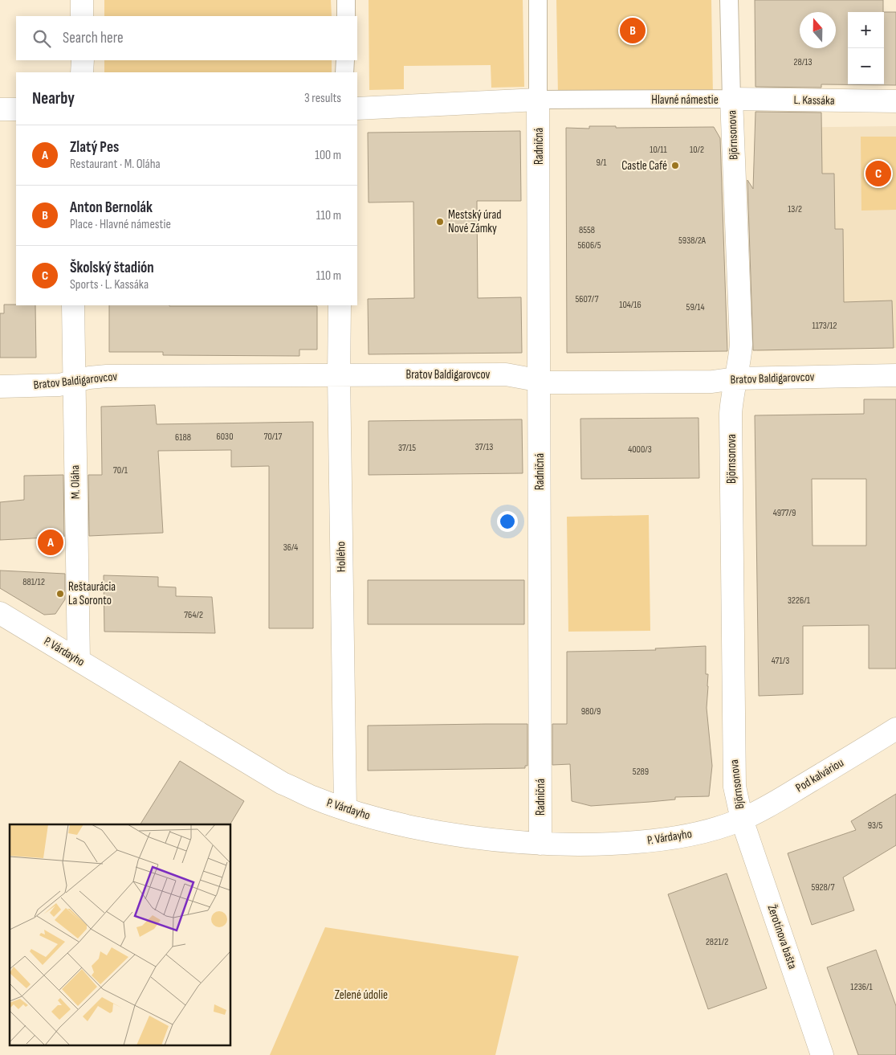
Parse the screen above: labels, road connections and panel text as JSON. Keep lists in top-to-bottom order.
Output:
{
  "streets": {
    "street": [
      "Hlavné námestie",
      "L. Kassáka",
      "Björnsonova",
      "Radničná",
      "Bratov Baldigarovcov",
      "M. Oláha",
      "Hollého",
      "P. Várdayho",
      "Pod kalváriou",
      "Žerotínova bašta"
    ]
  },
  "crossings": [
    ["Hlavné námestie", "L. Kassáka"],
    ["Hlavné námestie", "Björnsonova"],
    ["Hlavné námestie", "Radničná"],
    ["L. Kassáka", "Björnsonova"],
    ["Björnsonova", "Bratov Baldigarovcov"],
    ["Björnsonova", "P. Várdayho"],
    ["Björnsonova", "Pod kalváriou"],
    ["Björnsonova", "Žerotínova bašta"],
    ["Radničná", "Bratov Baldigarovcov"],
    ["Radničná", "P. Várdayho"],
    ["Bratov Baldigarovcov", "M. Oláha"],
    ["Bratov Baldigarovcov", "Hollého"],
    ["M. Oláha", "P. Várdayho"],
    ["Hollého", "P. Várdayho"],
    ["P. Várdayho", "Pod kalváriou"],
    ["P. Várdayho", "Žerotínova bašta"],
    ["Pod kalváriou", "Žerotínova bašta"]
  ],
  "parks": ["Zelené údolie"],
  "places": ["Castle Café", "Mestský úrad Nové Zámky", "Reštaurácia La Soronto"],
  "house_numbers": [
    "28/13",
    "10/11",
    "10/2",
    "9/1",
    "13/2",
    "8558",
    "5938/2A",
    "5606/5",
    "5607/7",
    "104/16",
    "59/14",
    "1173/12",
    "6030",
    "70/17",
    "6188",
    "37/13",
    "37/15",
    "4000/3",
    "70/1",
    "4977/9",
    "36/4",
    "881/12",
    "3226/1",
    "764/2",
    "471/3",
    "980/9",
    "5289",
    "93/5",
    "5928/7",
    "2821/2",
    "1236/1"
  ],
  "north": "top",
  "page": {
    "map_buttons": ["+", "−"],
    "pins": ["B", "C", "A"],
    "search": "Search here",
    "heading": ["Nearby", "3 results"],
    "list": [
      {
        "mark": "A",
        "name": "Zlatý Pes",
        "note": "Restaurant · M. Oláha",
        "value": "100 m"
      },
      {
        "mark": "B",
        "name": "Anton Bernolák",
        "note": "Place · Hlavné námestie",
        "value": "110 m"
      },
      {
        "mark": "C",
        "name": "Školský štadión",
        "note": "Sports · L. Kassáka",
        "value": "110 m"
      }
    ]
  }
}
